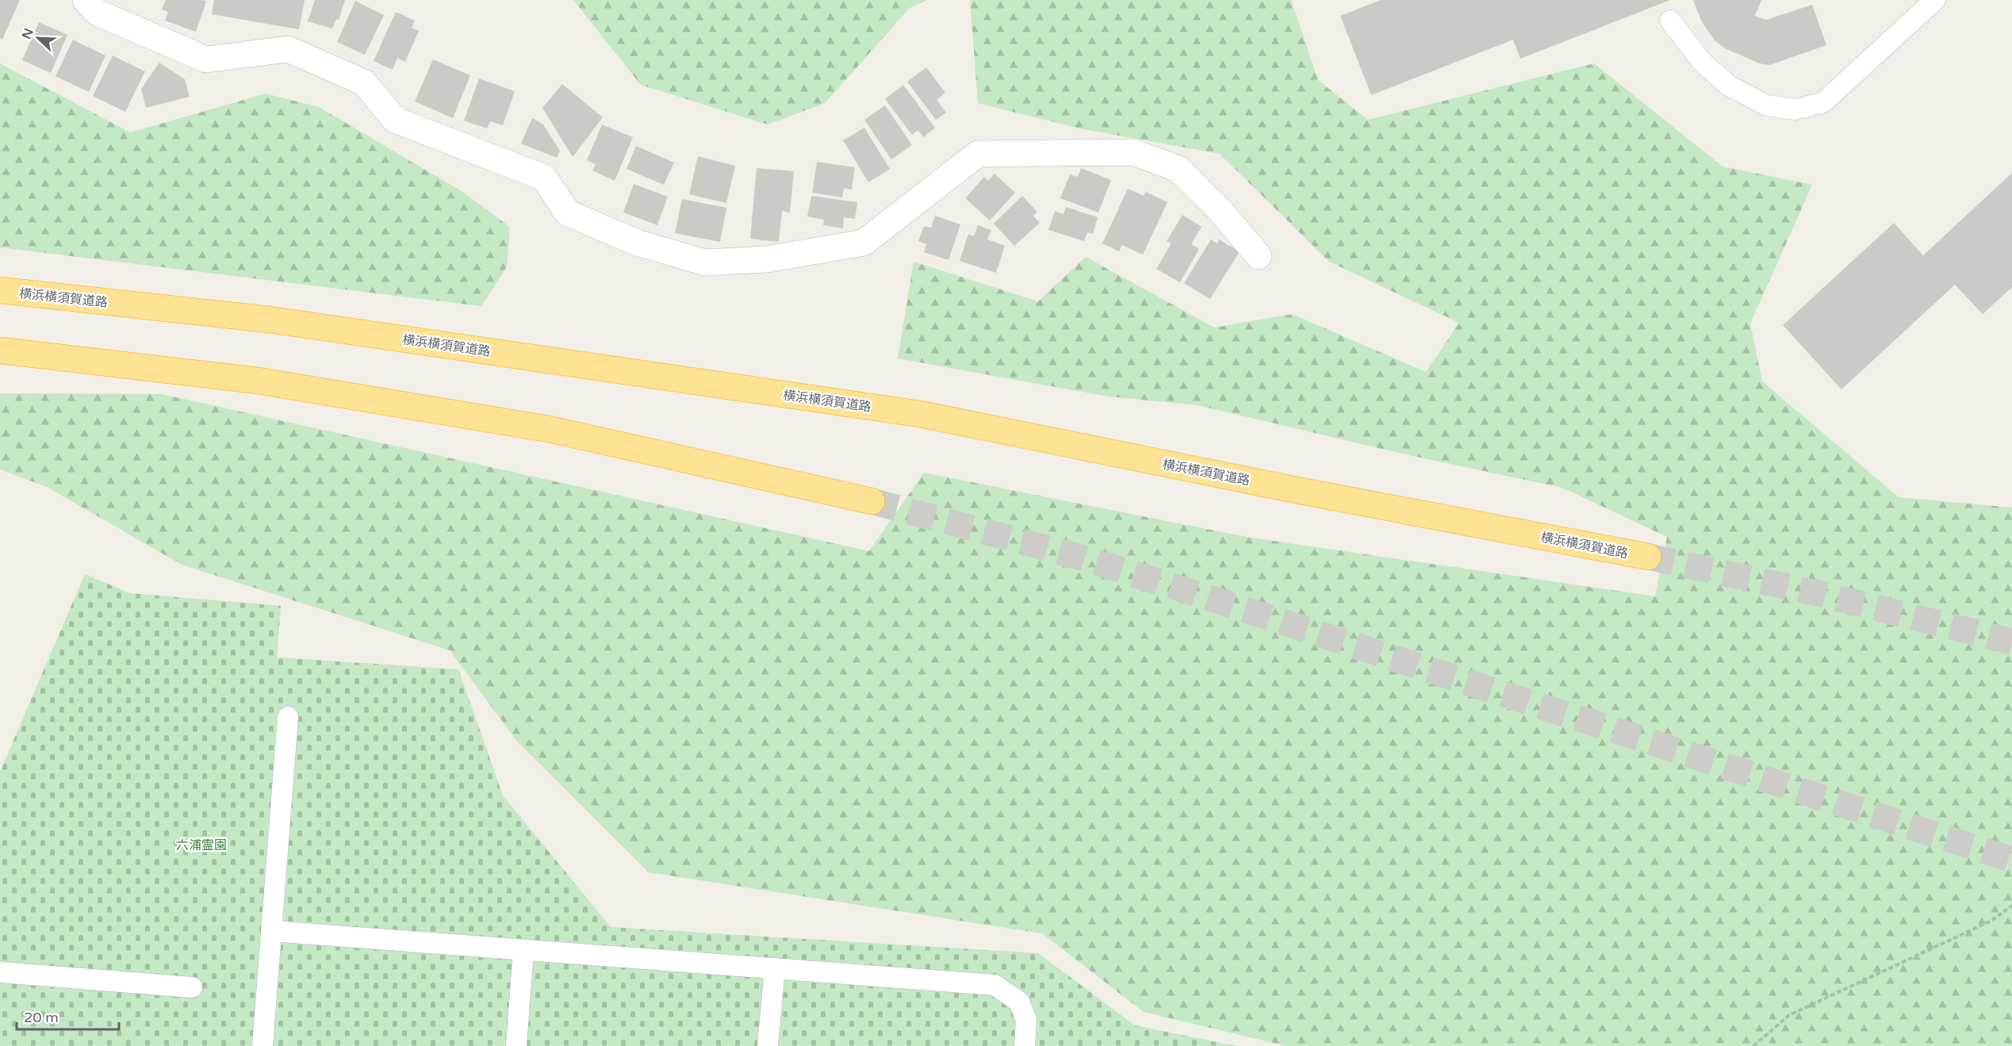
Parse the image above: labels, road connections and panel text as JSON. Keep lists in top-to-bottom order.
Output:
{
  "streets": {
    "highway": ["横浜横須賀道路"]
  },
  "parks": ["六浦霊園"],
  "scale_bar": "20 m",
  "north": "top left"
}
